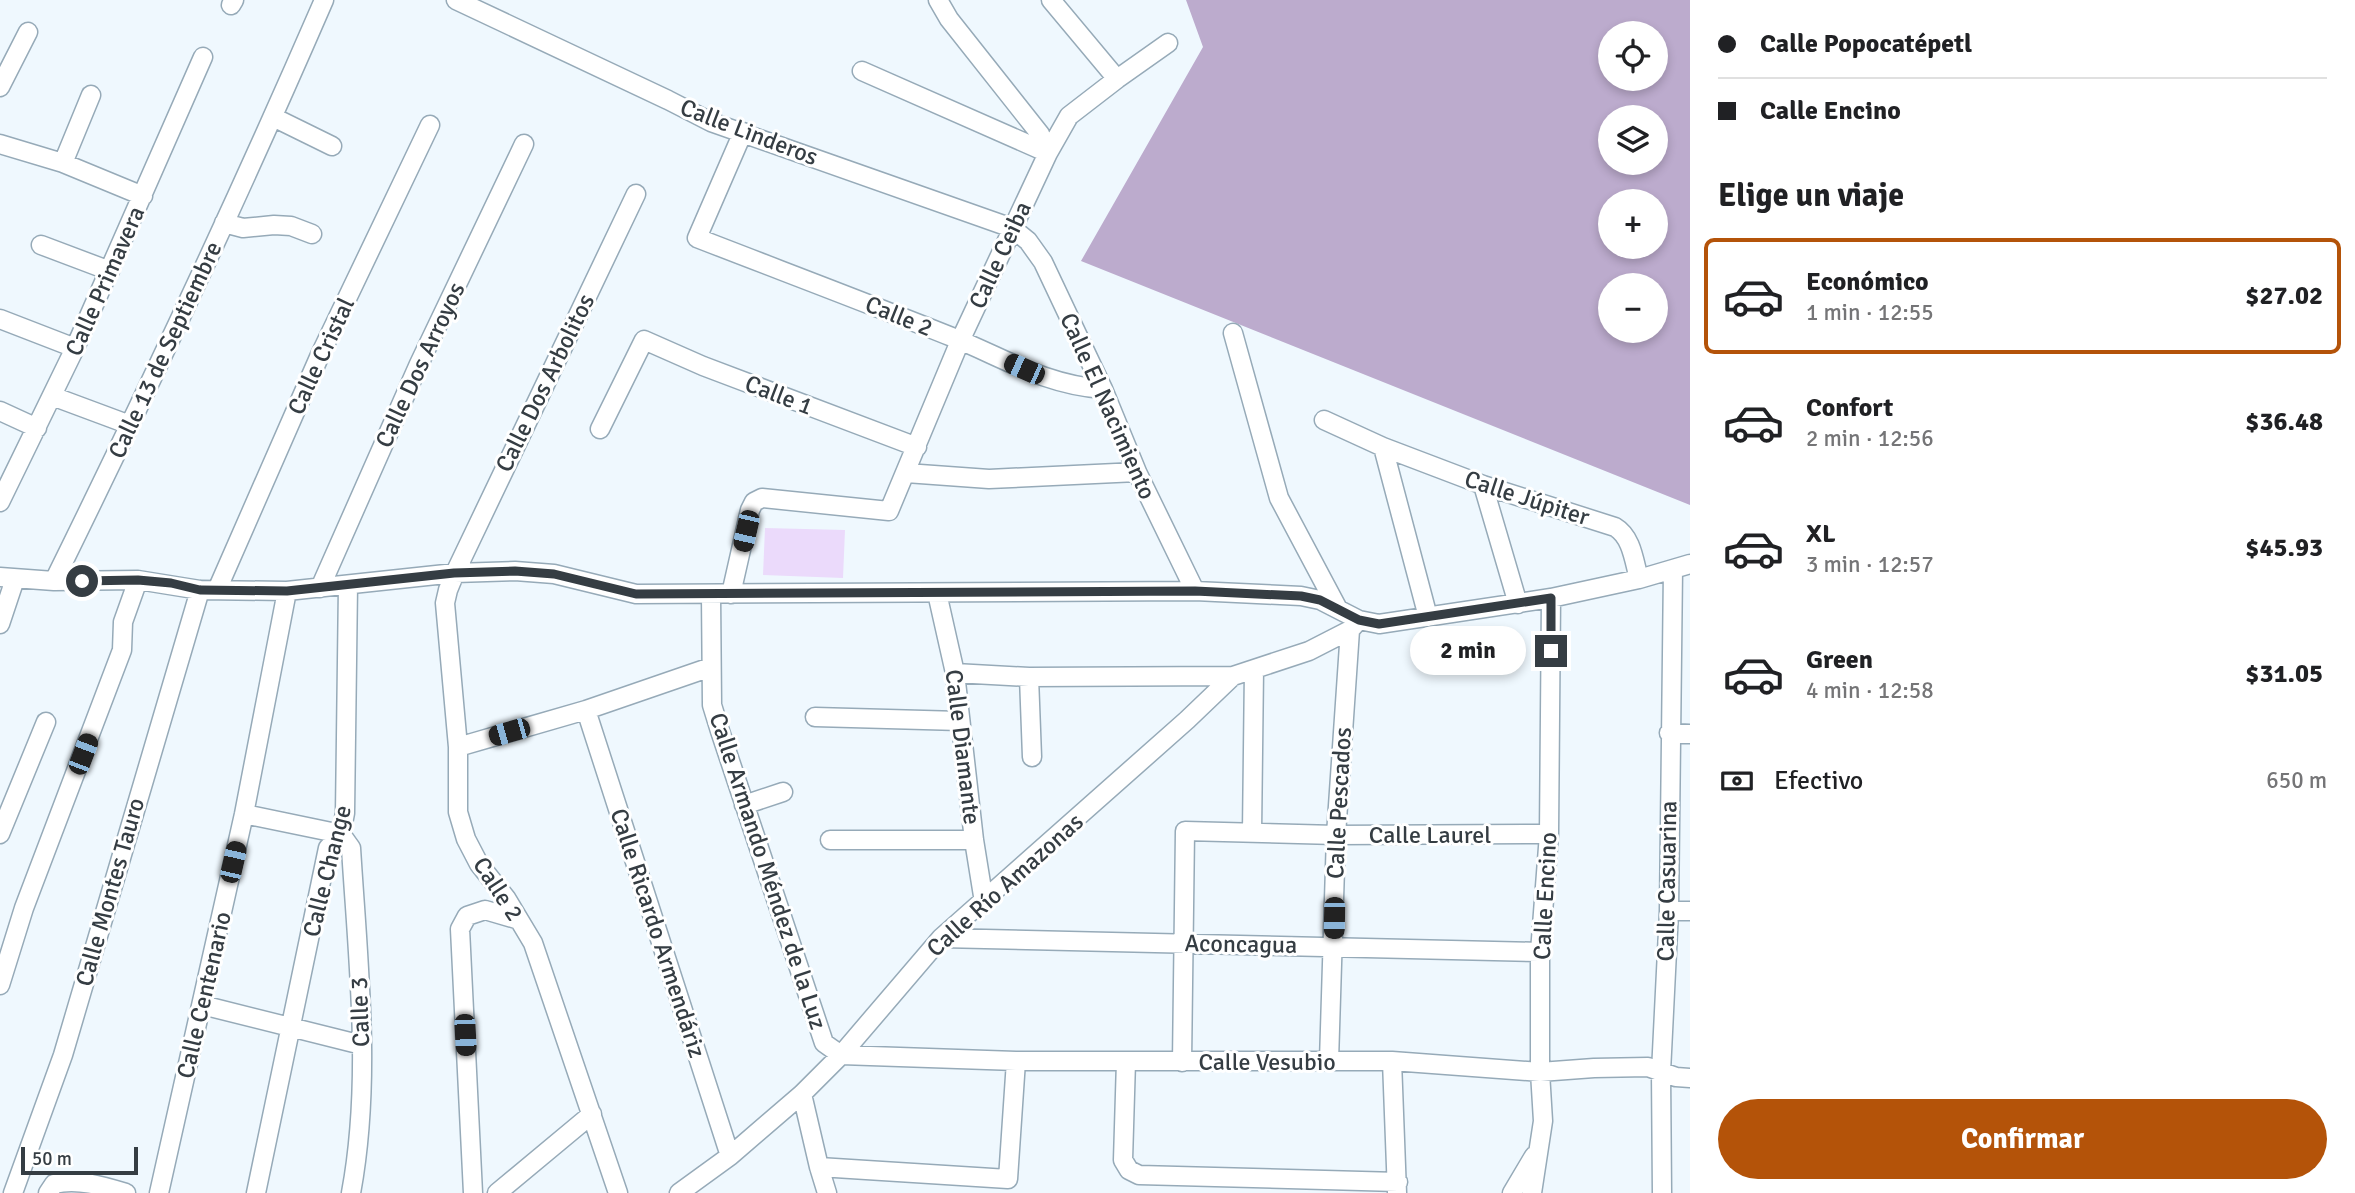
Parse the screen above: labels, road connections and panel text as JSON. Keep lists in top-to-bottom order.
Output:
{
  "streets": {
    "street": [
      "Calle Linderos",
      "Calle Ceiba",
      "Calle Primavera",
      "Calle 2",
      "Calle 13 de Septiembre",
      "Calle Cristal",
      "Calle Dos Arroyos",
      "Calle Dos Arbolitos",
      "Calle 1",
      "Calle El Nacimiento",
      "Calle Júpiter",
      "Calle Diamante",
      "Calle Pescados",
      "Calle Laurel",
      "Calle Change",
      "Calle Armando Méndez de la Luz",
      "Calle Casuarina",
      "Calle Río Amazonas",
      "Calle Montes Tauro",
      "Calle Encino",
      "Calle Ricardo Armendáriz",
      "Aconcagua",
      "Calle Centenario",
      "Calle 3",
      "Calle Vesubio"
    ]
  },
  "crossings": [
    ["Calle Linderos", "Calle Ceiba"],
    ["Calle Linderos", "Calle 2"],
    ["Calle Linderos", "Calle El Nacimiento"],
    ["Calle Ceiba", "Calle 2"],
    ["Calle Ceiba", "Calle 1"],
    ["Calle Ceiba", "Calle El Nacimiento"],
    ["Calle 2", "Calle Dos Arbolitos"],
    ["Calle 2", "Calle El Nacimiento"],
    ["Calle Cristal", "Calle Montes Tauro"],
    ["Calle Diamante", "Calle Río Amazonas"],
    ["Calle Pescados", "Calle Laurel"],
    ["Calle Pescados", "Calle Río Amazonas"],
    ["Calle Pescados", "Aconcagua"],
    ["Calle Pescados", "Calle Vesubio"],
    ["Calle Laurel", "Calle Encino"],
    ["Calle Laurel", "Aconcagua"],
    ["Calle Change", "Calle 3"],
    ["Calle Armando Méndez de la Luz", "Calle Río Amazonas"],
    ["Calle Armando Méndez de la Luz", "Calle Vesubio"],
    ["Calle Casuarina", "Calle Vesubio"],
    ["Calle Río Amazonas", "Calle Ricardo Armendáriz"],
    ["Calle Río Amazonas", "Aconcagua"],
    ["Calle Río Amazonas", "Calle Vesubio"],
    ["Calle Encino", "Aconcagua"],
    ["Calle Encino", "Calle Vesubio"]
  ],
  "scale_bar": "50 m",
  "page": {
    "banner": ["Calle Popocatépetl", "Calle Encino"],
    "map_buttons": ["+", "−"],
    "heading": "Elige un viaje",
    "list": [
      {
        "name": "Económico",
        "note": "1 min · 12:55",
        "value": "$27.02"
      },
      {
        "name": "Confort",
        "note": "2 min · 12:56",
        "value": "$36.48"
      },
      {
        "name": "XL",
        "note": "3 min · 12:57",
        "value": "$45.93"
      },
      {
        "name": "Green",
        "note": "4 min · 12:58",
        "value": "$31.05"
      }
    ],
    "bubble": "2 min",
    "pay": ["Efectivo", "650 m"],
    "buttons": "Confirmar",
    "scale": "50 m"
  }
}
